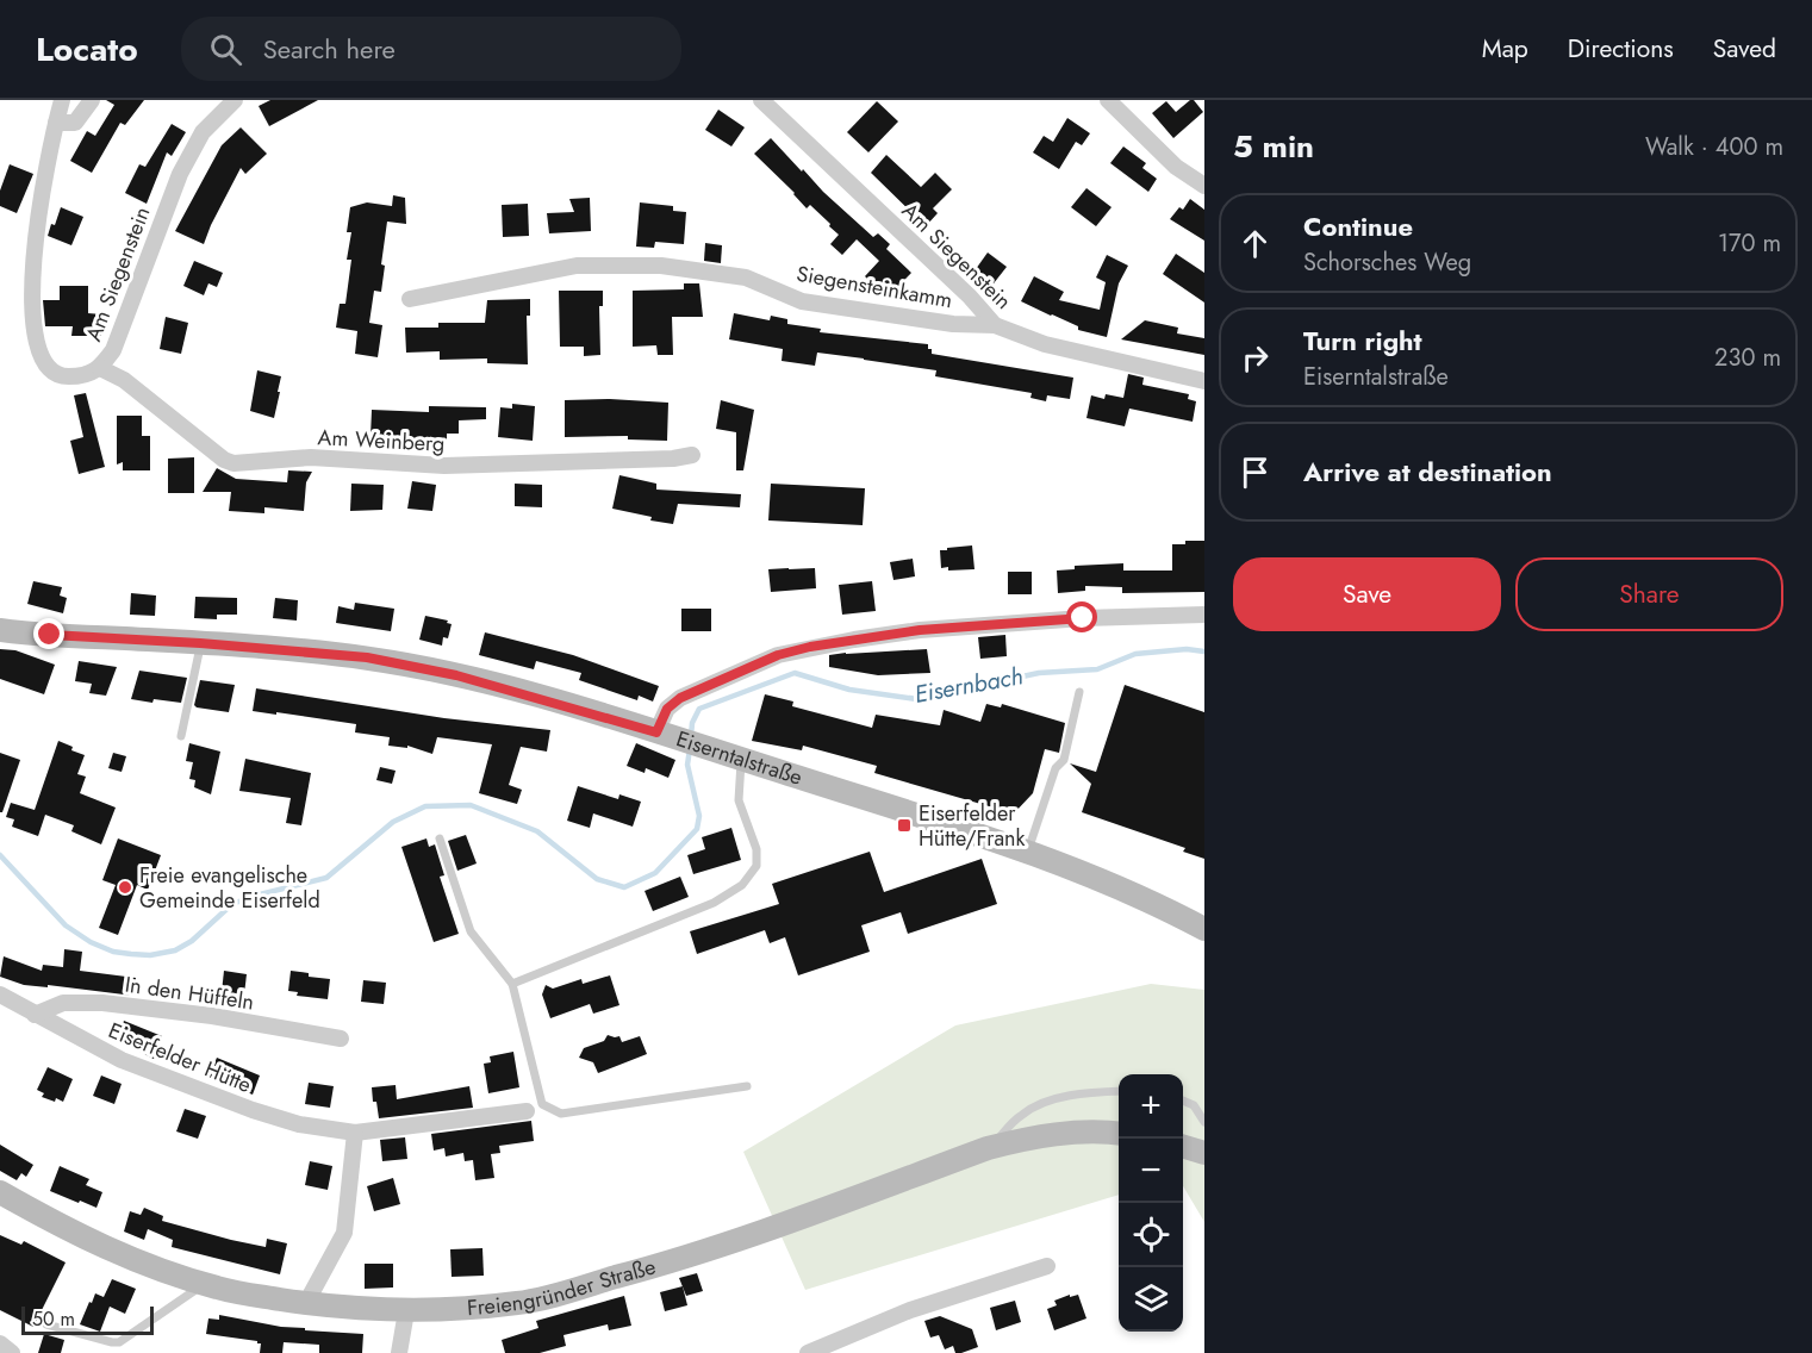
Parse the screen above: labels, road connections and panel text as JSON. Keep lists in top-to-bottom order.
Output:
{
  "streets": {
    "main road": ["Eiserntalstraße", "Freiengründer Straße"],
    "street": [
      "Am Siegenstein",
      "Siegensteinkamm",
      "Am Weinberg",
      "In den Hüffeln",
      "Eiserfelder Hütte"
    ]
  },
  "crossings": [
    ["Am Siegenstein", "Siegensteinkamm"],
    ["Am Siegenstein", "Am Weinberg"],
    ["In den Hüffeln", "Eiserfelder Hütte"]
  ],
  "water": ["Eisernbach"],
  "places": {
    "transit": ["Eiserfelder Hütte/Frank"],
    "other": ["Freie evangelische Gemeinde Eiserfeld"]
  },
  "scale_bar": "50 m",
  "page": {
    "header": "Locato",
    "search": "Search here",
    "nav": ["Map", "Directions", "Saved"],
    "heading": ["5 min", "Walk · 400 m"],
    "list": [
      ["Continue", "Schorsches Weg", "170 m"],
      ["Turn right", "Eiserntalstraße", "230 m"],
      "Arrive at destination"
    ],
    "buttons": ["Save", "Share"],
    "map_buttons": ["+", "−"],
    "scale": "50 m"
  }
}
